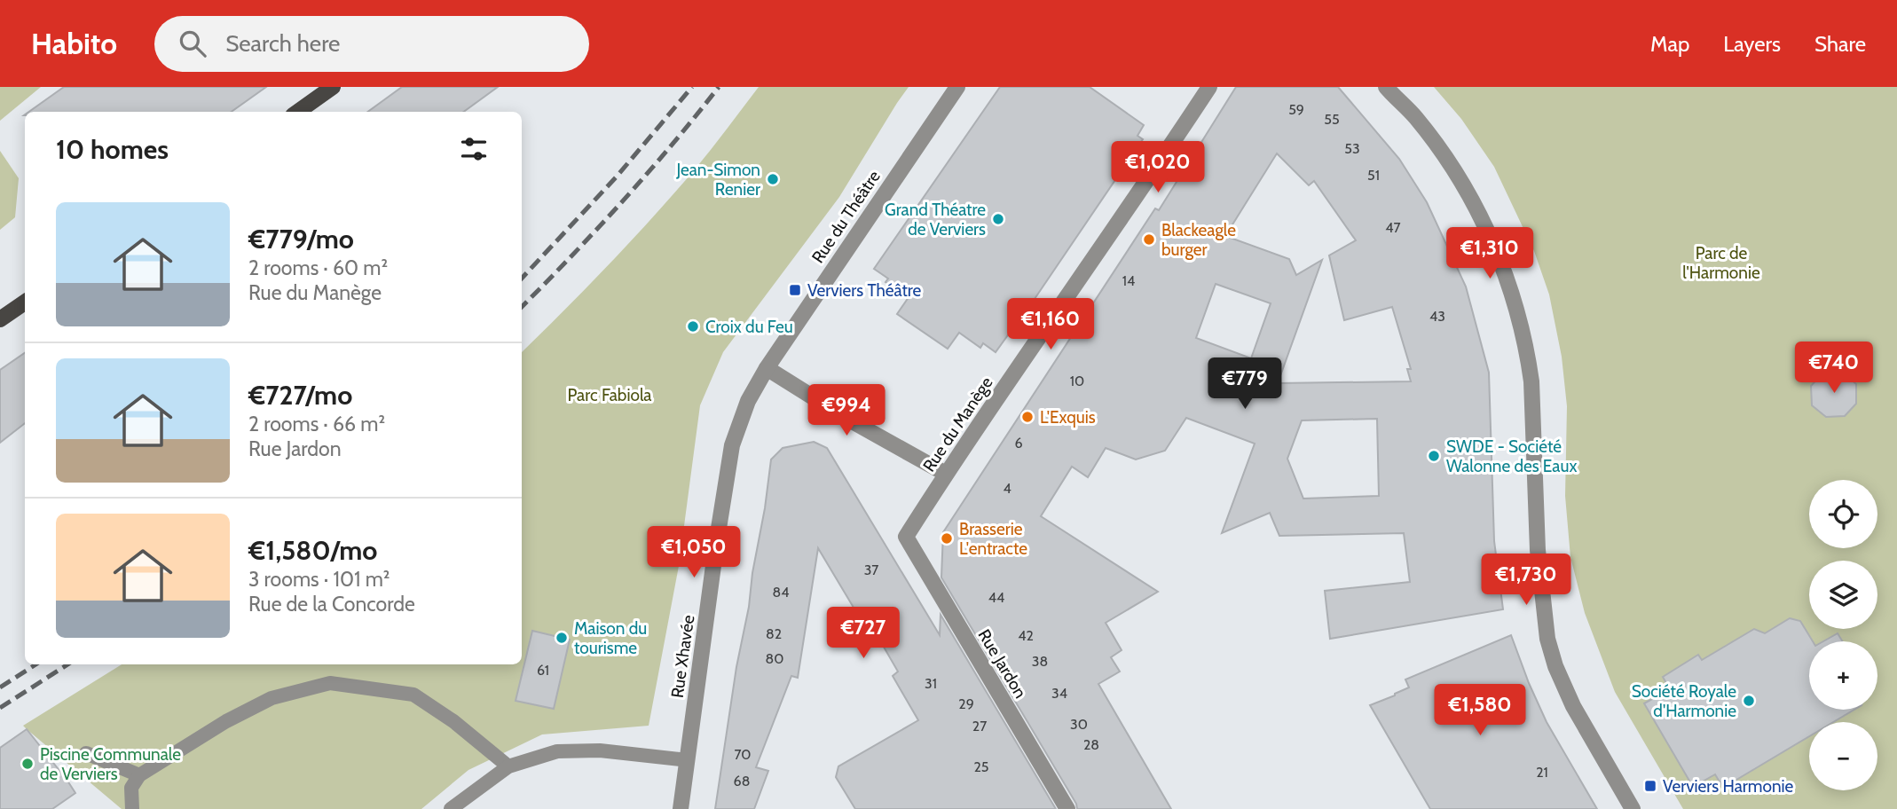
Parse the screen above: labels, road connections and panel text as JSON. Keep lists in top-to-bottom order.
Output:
{
  "streets": {
    "street": [
      "Rue du Théâtre",
      "Rue du Manège",
      "Rue Xhavée",
      "Rue Jardon"
    ]
  },
  "crossings": [
    ["Rue du Théâtre", "Rue Xhavée"],
    ["Rue du Manège", "Rue Jardon"]
  ],
  "parks": ["Parc de l'Harmonie", "Parc Fabiola"],
  "places": {
    "other": [
      "Jean-Simon Renier",
      "Grand Théatre de Verviers",
      "Blackeagle burger",
      "Croix du Feu",
      "L'Exquis",
      "SWDE - Société Walonne des Eaux",
      "Brasserie L'entracte",
      "Maison du tourisme",
      "Société Royale d'Harmonie",
      "Piscine Communale de Verviers"
    ],
    "transit": ["Verviers Théâtre", "Verviers Harmonie"]
  },
  "house_numbers": [
    "59",
    "55",
    "53",
    "51",
    "47",
    "14",
    "43",
    "10",
    "6",
    "4",
    "37",
    "84",
    "44",
    "82",
    "42",
    "80",
    "38",
    "61",
    "31",
    "34",
    "29",
    "30",
    "27",
    "28",
    "70",
    "25",
    "21",
    "68"
  ],
  "page": {
    "header": "Habito",
    "search": "Search here",
    "nav": ["Map", "Layers", "Share"],
    "heading": "10 homes",
    "price": [
      "€1,020",
      "€1,310",
      "€1,160",
      "€740",
      "€779",
      "€994",
      "€1,050",
      "€1,730",
      "€727",
      "€1,580"
    ],
    "list": [
      {
        "name": "€779/mo",
        "note": "2 rooms · 60 m² · Rue du Manège"
      },
      {
        "name": "€727/mo",
        "note": "2 rooms · 66 m² · Rue Jardon"
      },
      {
        "name": "€1,580/mo",
        "note": "3 rooms · 101 m² · Rue de la Concorde"
      }
    ],
    "map_buttons": ["+", "−"]
  }
}
